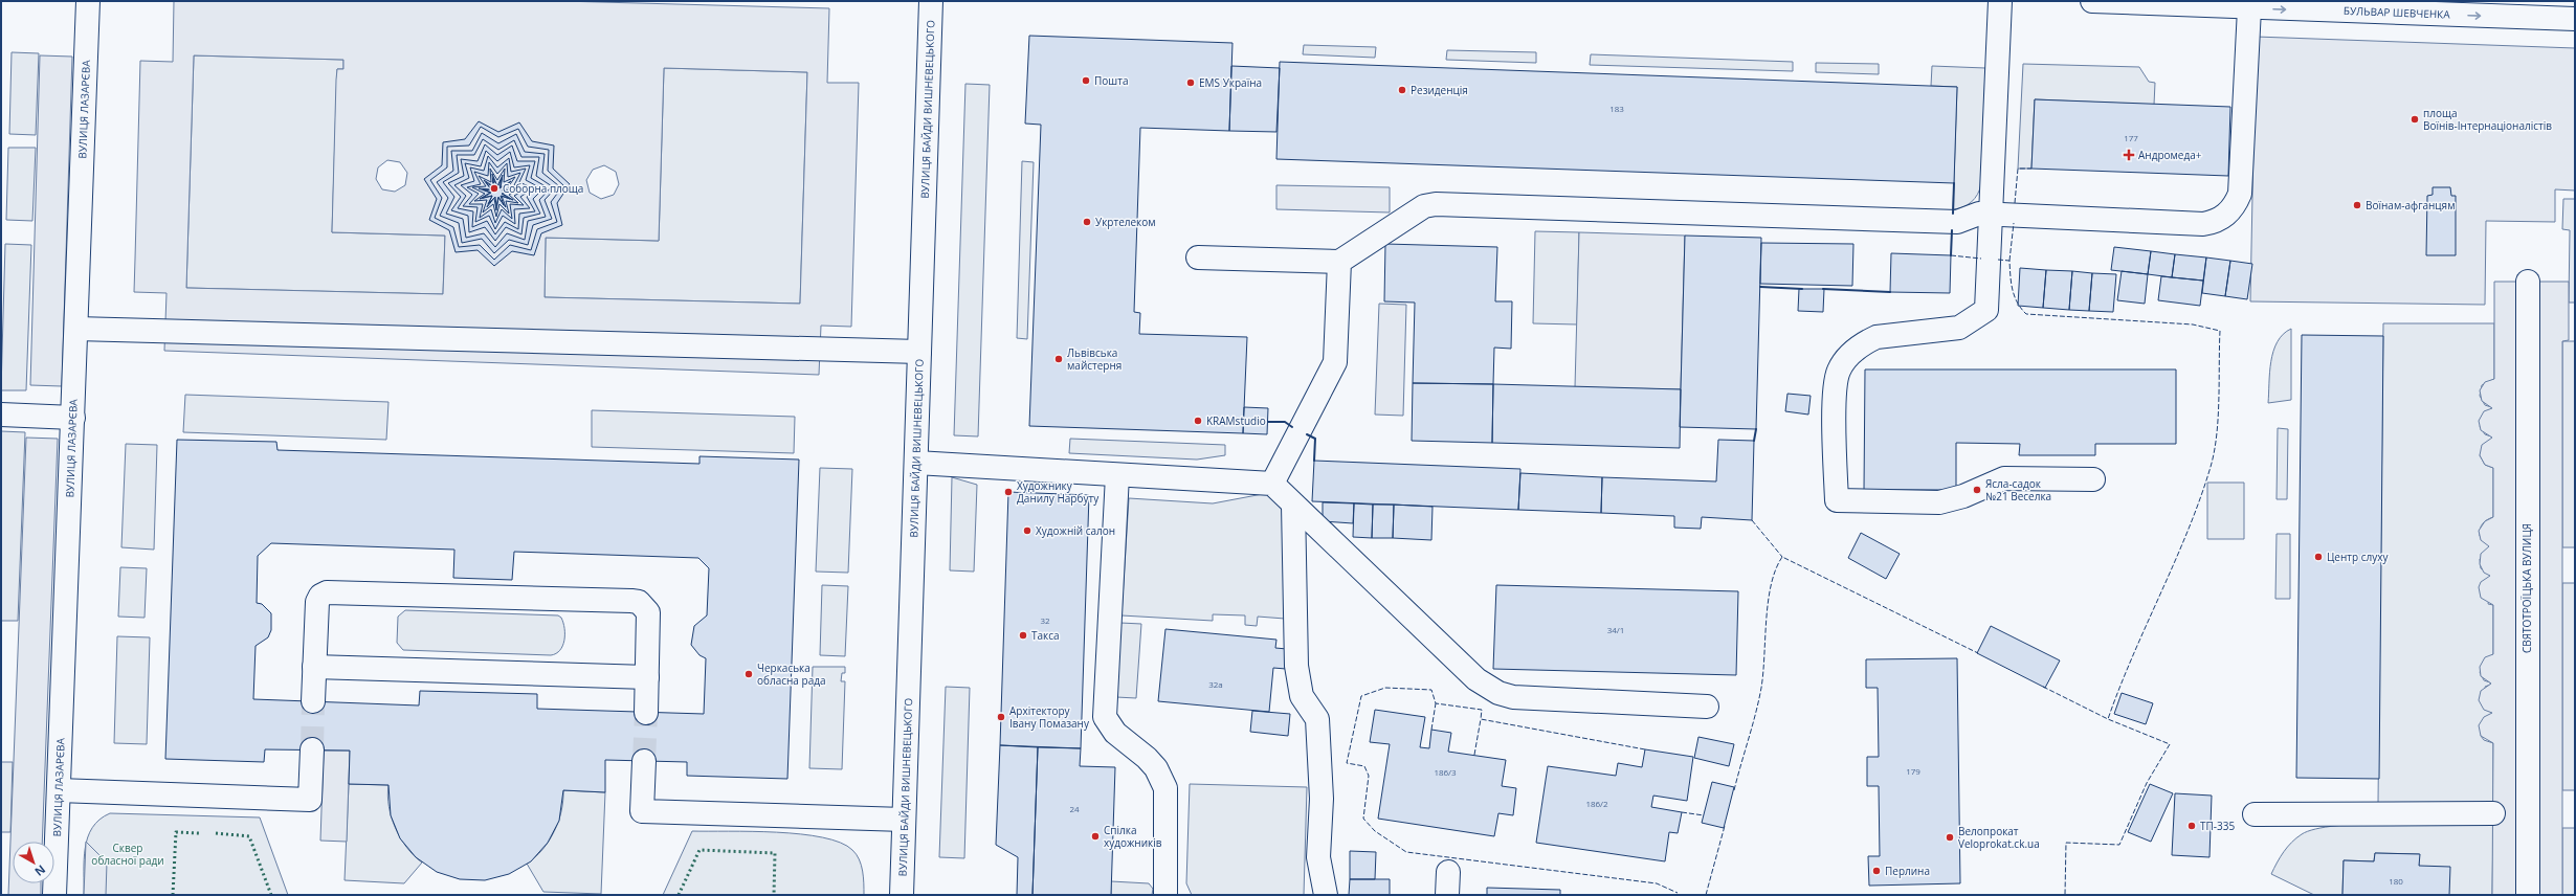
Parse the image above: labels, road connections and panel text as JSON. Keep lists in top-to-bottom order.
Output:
{
  "streets": {
    "street": [
      "БУЛЬВАР ШЕВЧЕНКА",
      "ВУЛИЦЯ ЛАЗАРЄВА",
      "ВУЛИЦЯ БАЙДИ ВИШНЕВЕЦЬКОГО",
      "СВЯТОТРОЇЦЬКА ВУЛИЦЯ"
    ]
  },
  "one_way": ["БУЛЬВАР ШЕВЧЕНКА"],
  "parks": ["Сквер обласної ради"],
  "places": {
    "other": [
      "Пошта",
      "EMS Україна",
      "Резиденція",
      "площа Воїнів-Інтернаціоналістів",
      "Соборна площа",
      "Воїнам-афганцям",
      "Укртелеком",
      "Львівська майстерня",
      "KRAMstudio",
      "Ясла-садок №21 Веселка",
      "Художнику Данилу Нарбуту",
      "Художній салон",
      "Центр слуху",
      "Такса",
      "Черкаська обласна рада",
      "Архітектору Івану Помазану",
      "ТП-335",
      "Спілка художників",
      "Велопрокат Veloprokat.ck.ua",
      "Перлина"
    ],
    "health": ["Андромеда+"]
  },
  "house_numbers": [
    "183",
    "177",
    "32",
    "34/1",
    "32а",
    "179",
    "186/3",
    "186/2",
    "24",
    "180"
  ],
  "north": "bottom right"
}
